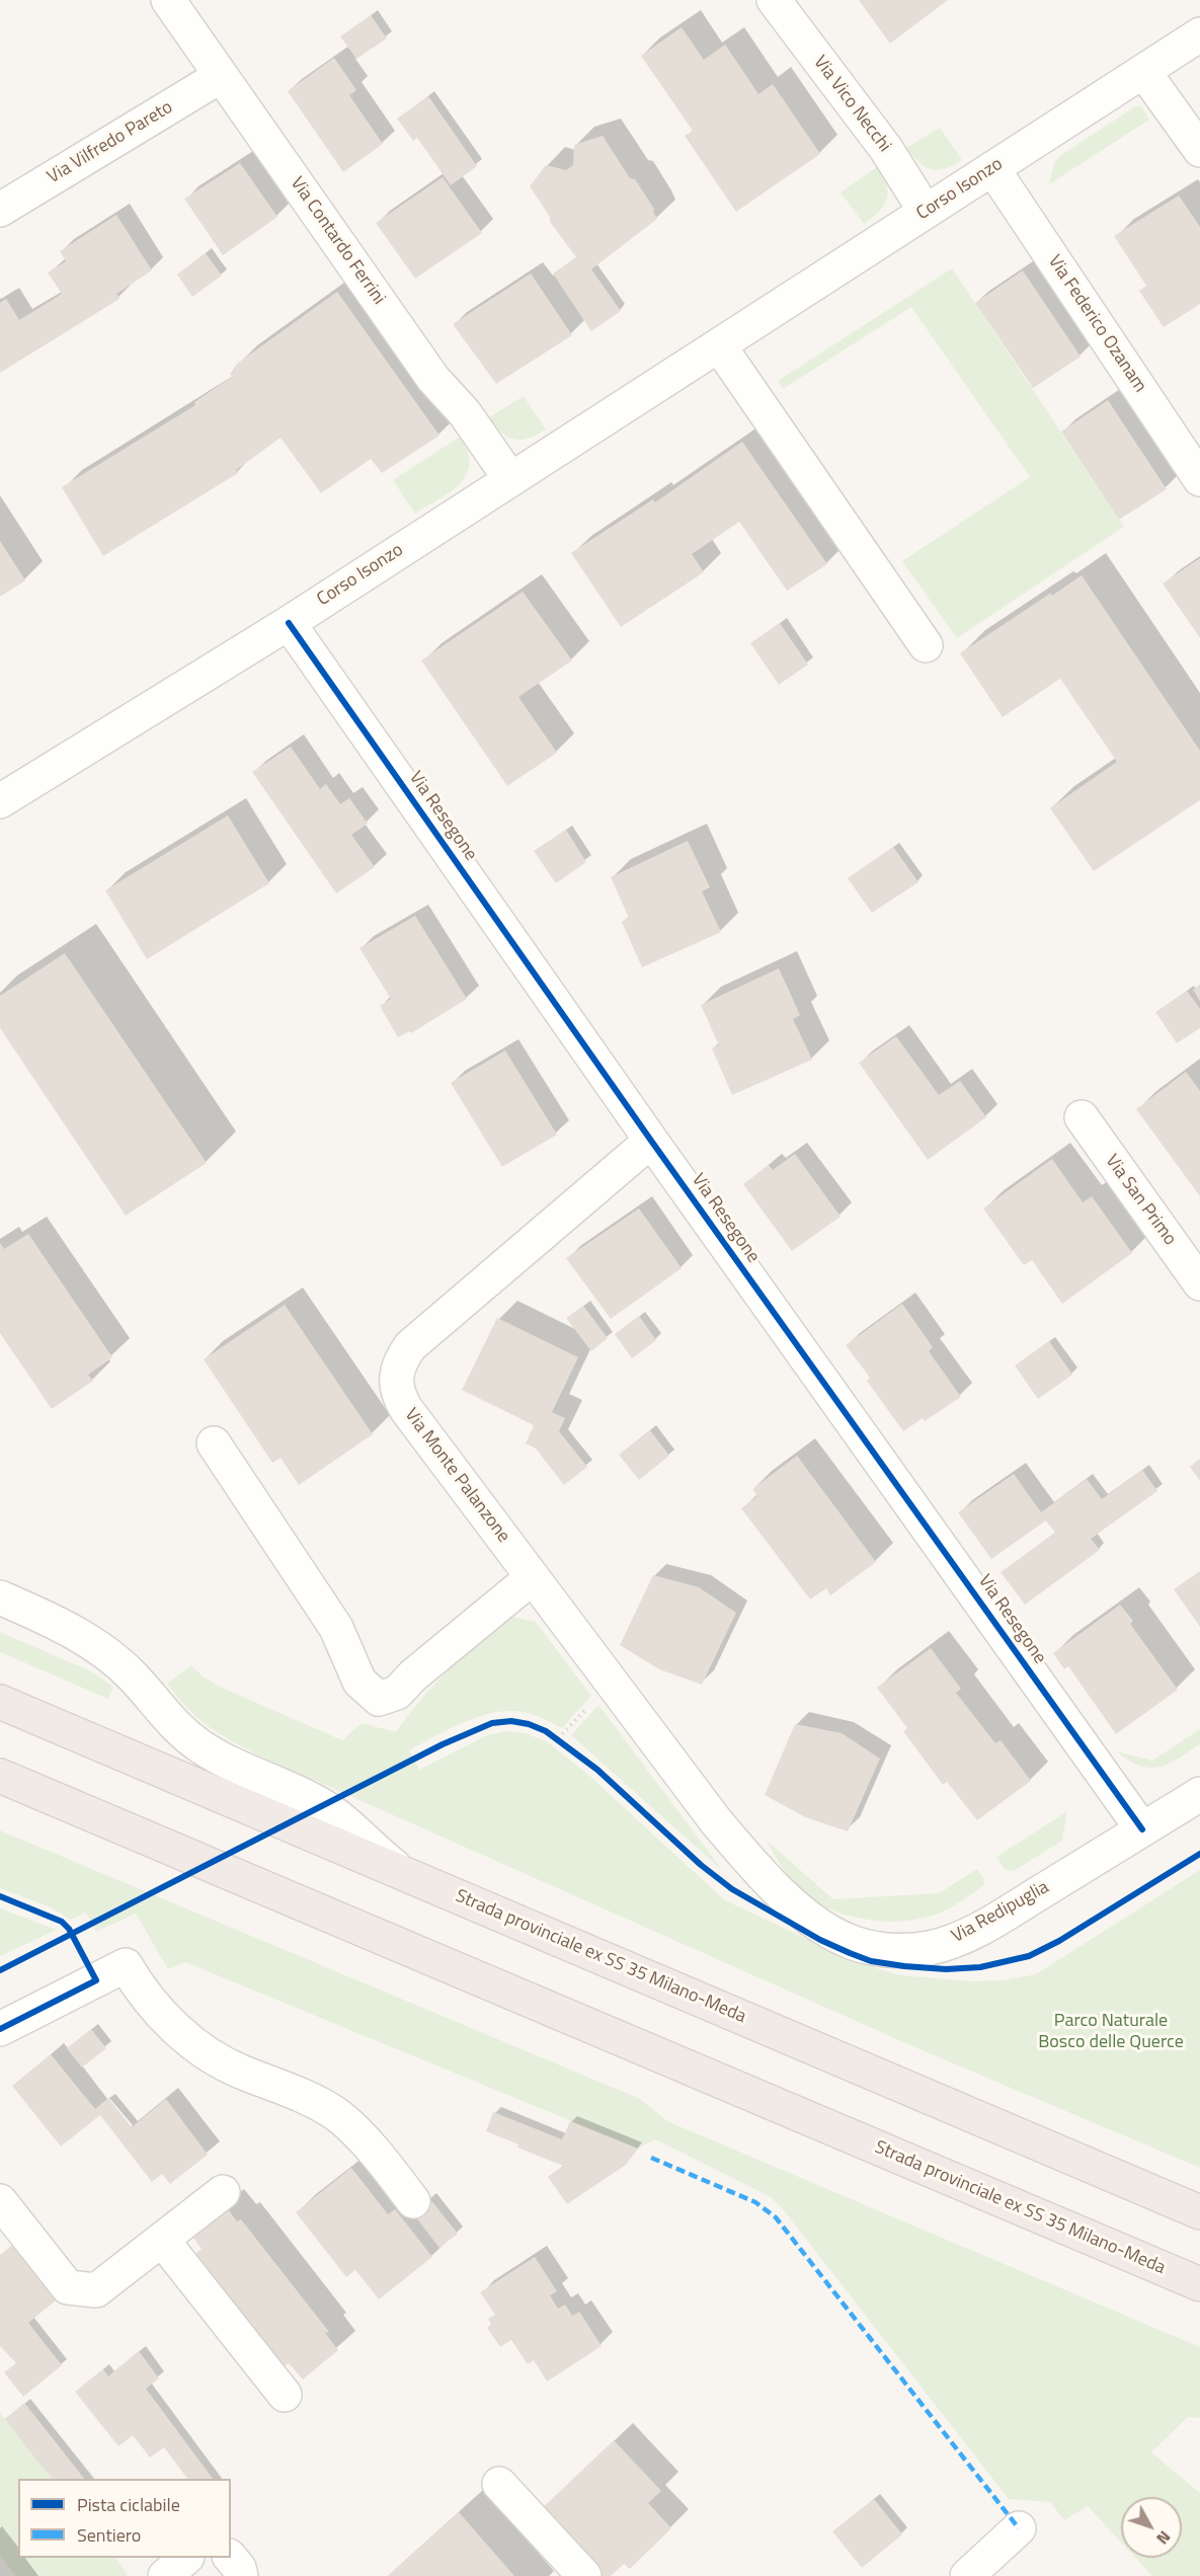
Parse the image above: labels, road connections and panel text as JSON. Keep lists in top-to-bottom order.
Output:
{
  "streets": {
    "highway": ["Strada provinciale ex SS 35 Milano-Meda"],
    "street": [
      "Via Vico Necchi",
      "Via Vilfredo Pareto",
      "Corso Isonzo",
      "Via Contardo Ferrini",
      "Via Federico Ozanam",
      "Via Resegone",
      "Via San Primo",
      "Via Monte Palanzone",
      "Via Redipuglia"
    ]
  },
  "crossings": [
    ["Via Vico Necchi", "Corso Isonzo"],
    ["Via Vilfredo Pareto", "Via Contardo Ferrini"],
    ["Corso Isonzo", "Via Contardo Ferrini"],
    ["Corso Isonzo", "Via Federico Ozanam"],
    ["Corso Isonzo", "Via Resegone"],
    ["Via Resegone", "Via Monte Palanzone"],
    ["Via Resegone", "Via Redipuglia"],
    ["Via Monte Palanzone", "Via Redipuglia"]
  ],
  "parks": ["Parco Naturale Bosco delle Querce"],
  "legend": ["Pista ciclabile", "Sentiero"],
  "north": "bottom right"
}
